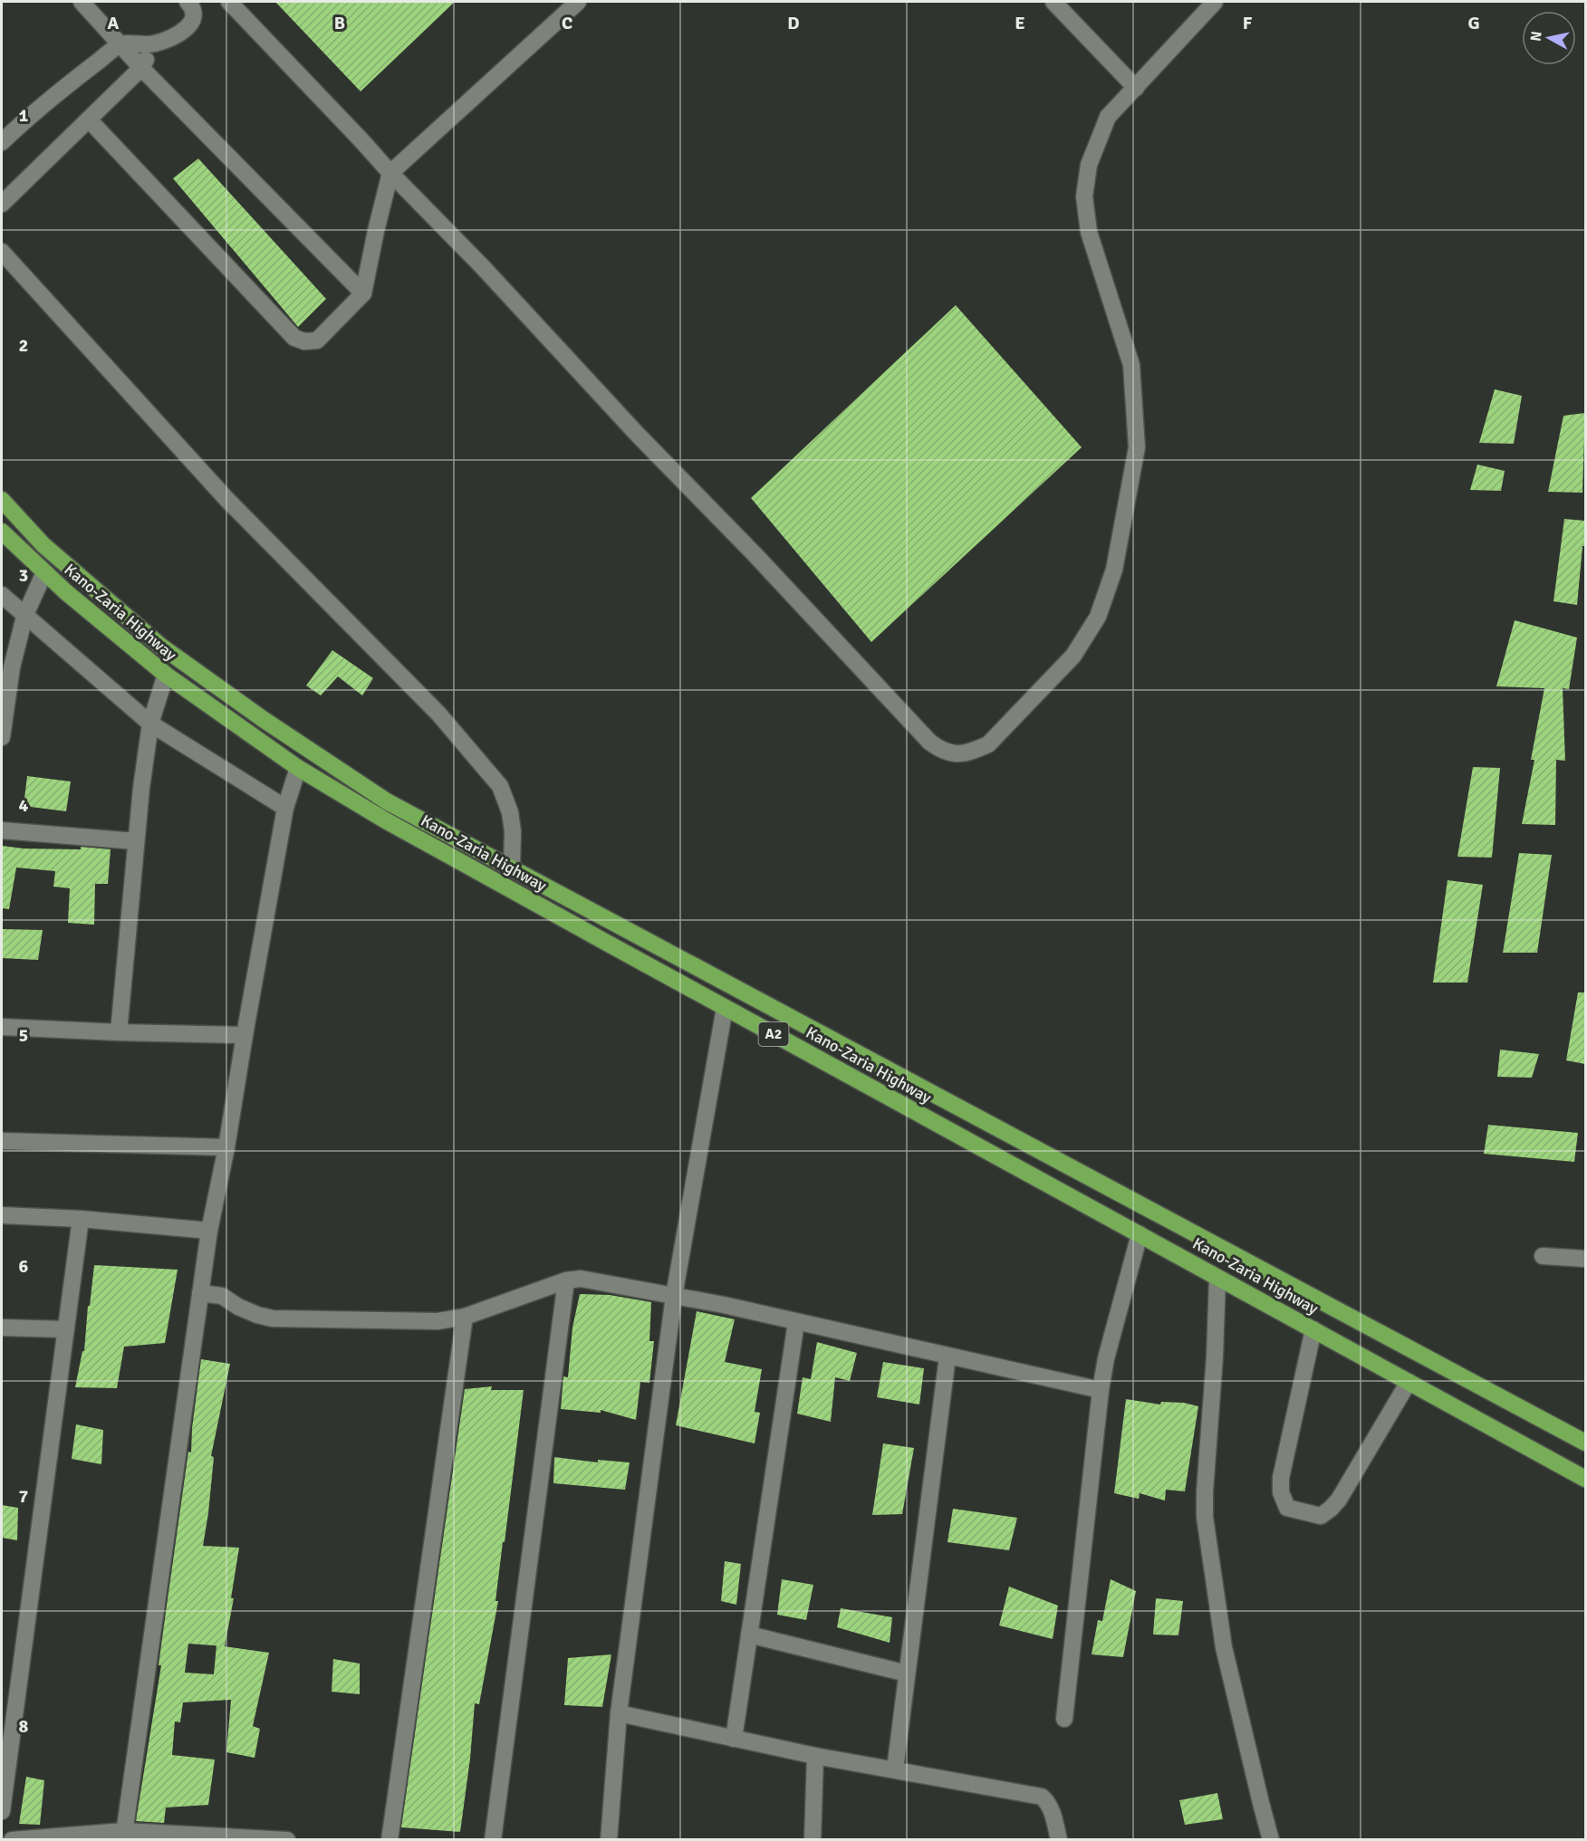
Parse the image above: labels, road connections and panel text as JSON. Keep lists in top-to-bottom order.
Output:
{
  "streets": {
    "highway": ["Kano-Zaria Highway", "A2"]
  },
  "north": "left",
  "grid": {
    "columns": [
      "A",
      "B",
      "C",
      "D",
      "E",
      "F",
      "G"
    ],
    "rows": [
      "1",
      "2",
      "3",
      "4",
      "5",
      "6",
      "7",
      "8"
    ]
  }
}
